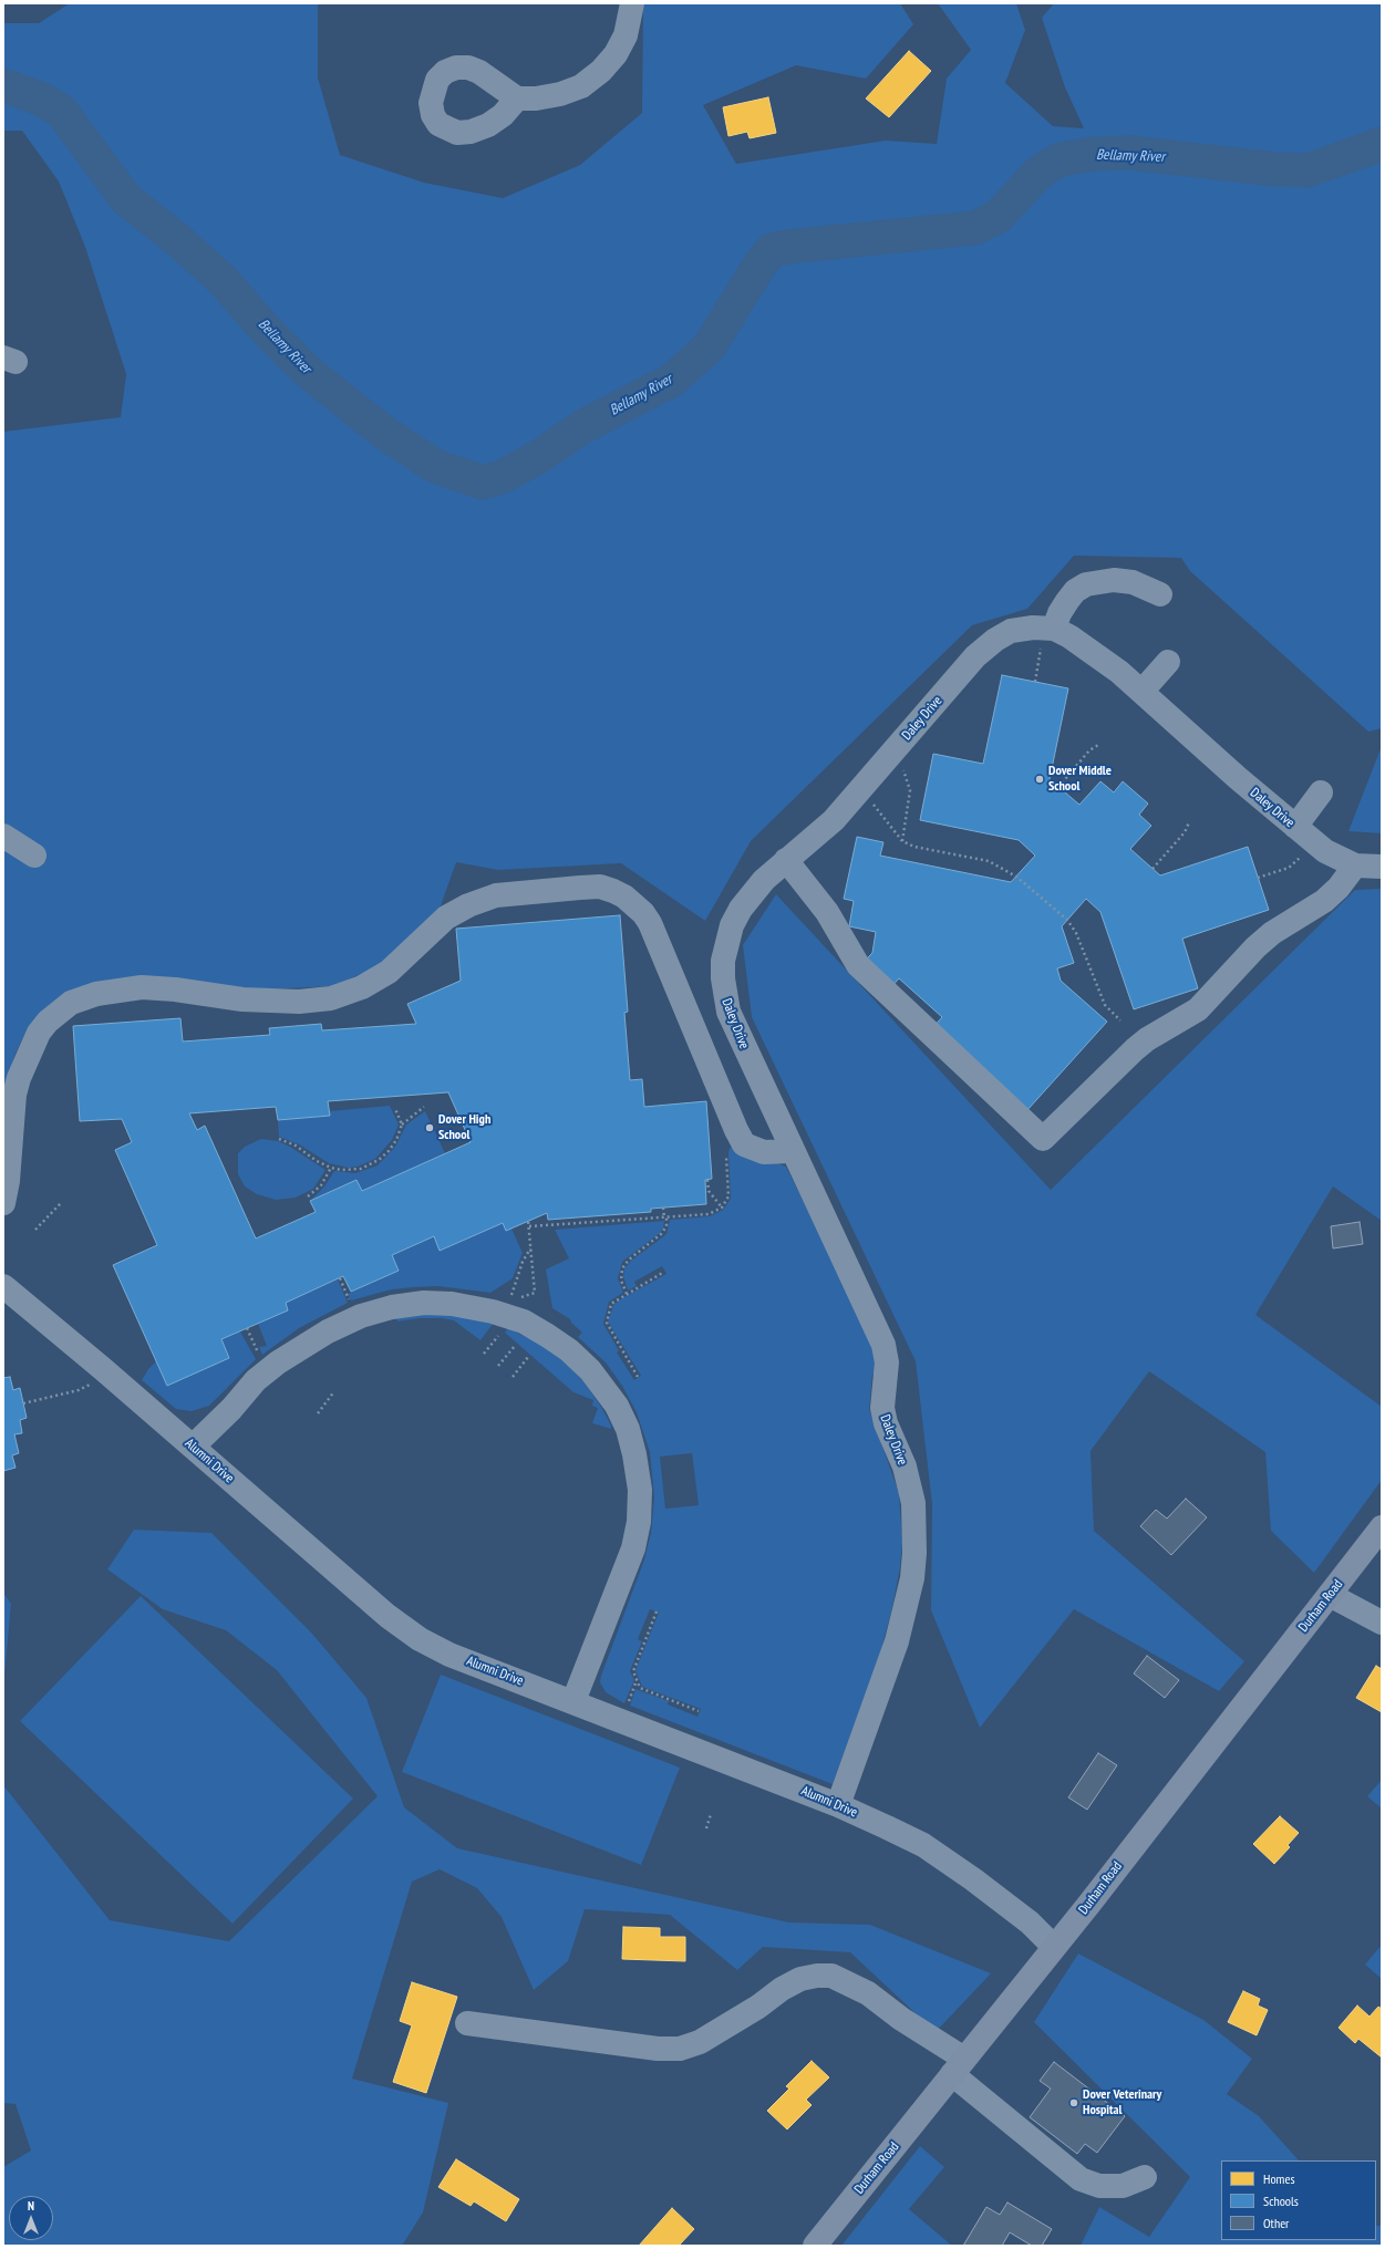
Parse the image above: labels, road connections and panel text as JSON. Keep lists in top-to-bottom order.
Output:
{
  "streets": {
    "main road": ["Durham Road"],
    "street": ["Daley Drive", "Alumni Drive"]
  },
  "crossings": [
    ["Daley Drive", "Alumni Drive"],
    ["Alumni Drive", "Durham Road"]
  ],
  "water": ["Bellamy River"],
  "places": ["Dover Middle School", "Dover High School", "Dover Veterinary Hospital"],
  "legend": ["Homes", "Schools", "Other"],
  "north": "top"
}
